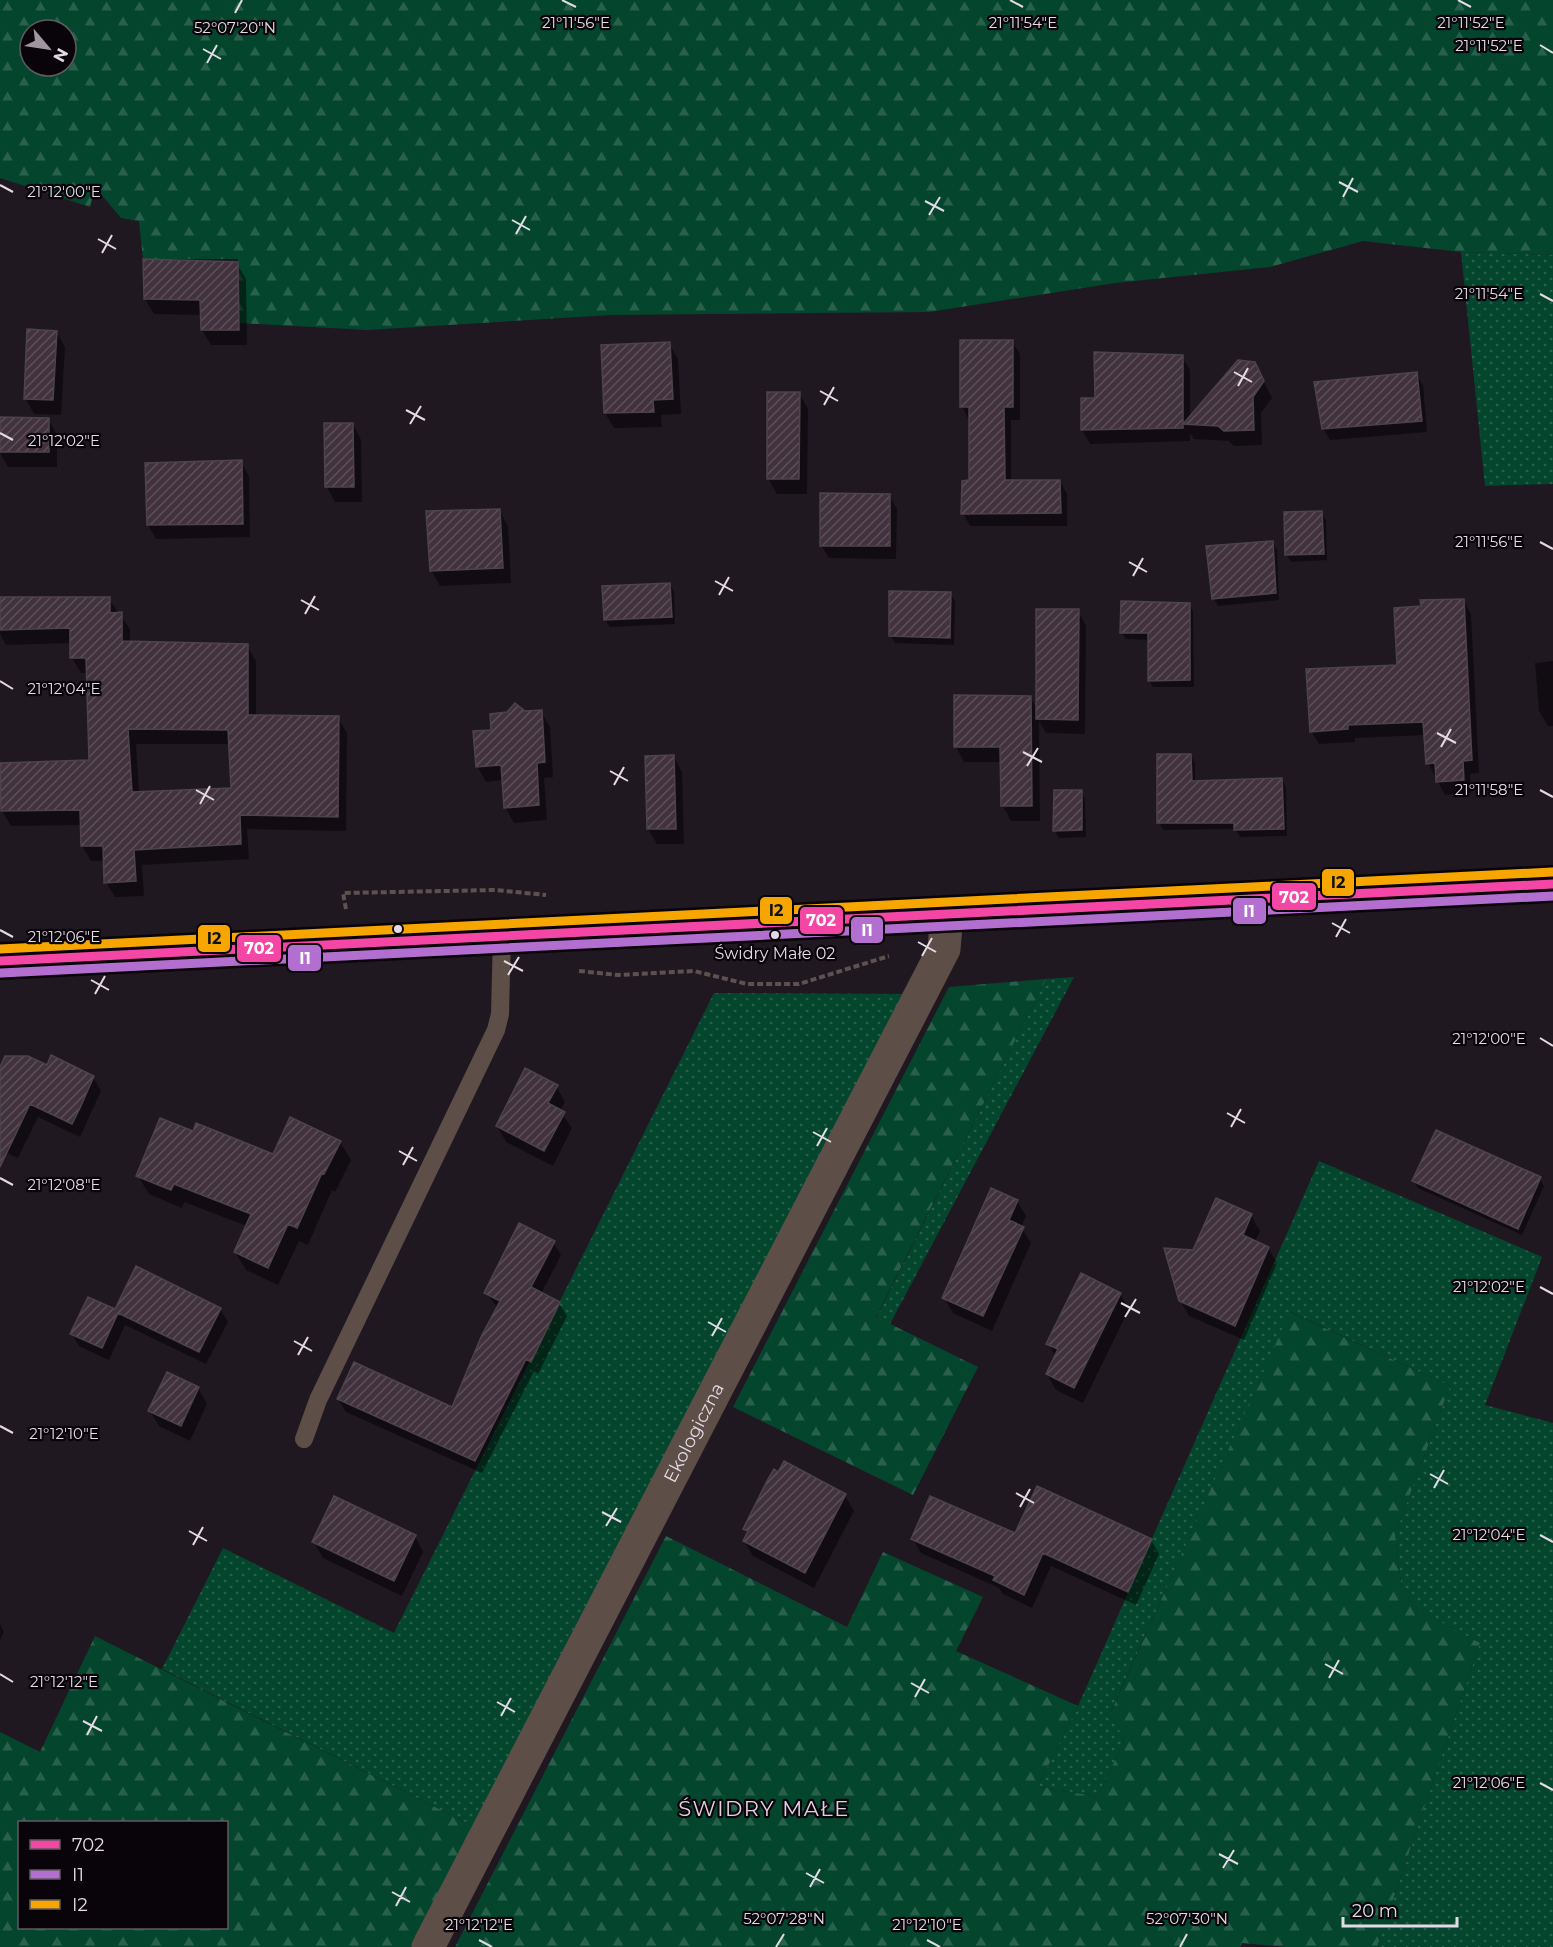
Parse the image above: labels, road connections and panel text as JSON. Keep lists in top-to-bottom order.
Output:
{
  "streets": {
    "street": ["Ekologiczna"]
  },
  "districts": ["ŚWIDRY MAŁE"],
  "places": ["Świdry Małe 02"],
  "lines": ["transit line I2", "transit line 702", "transit line I1"],
  "legend": ["702", "I1", "I2"],
  "scale_bar": "20 m",
  "north": "bottom right",
  "coordinates": [
    "21°11'52\"E",
    "21°11'56\"E",
    "21°11'54\"E",
    "52°07'20\"N",
    "21°12'00\"E",
    "21°12'02\"E",
    "21°12'04\"E",
    "21°11'58\"E",
    "21°12'06\"E",
    "21°12'08\"E",
    "21°12'10\"E",
    "21°12'12\"E",
    "52°07'28\"N",
    "52°07'30\"N"
  ]
}
